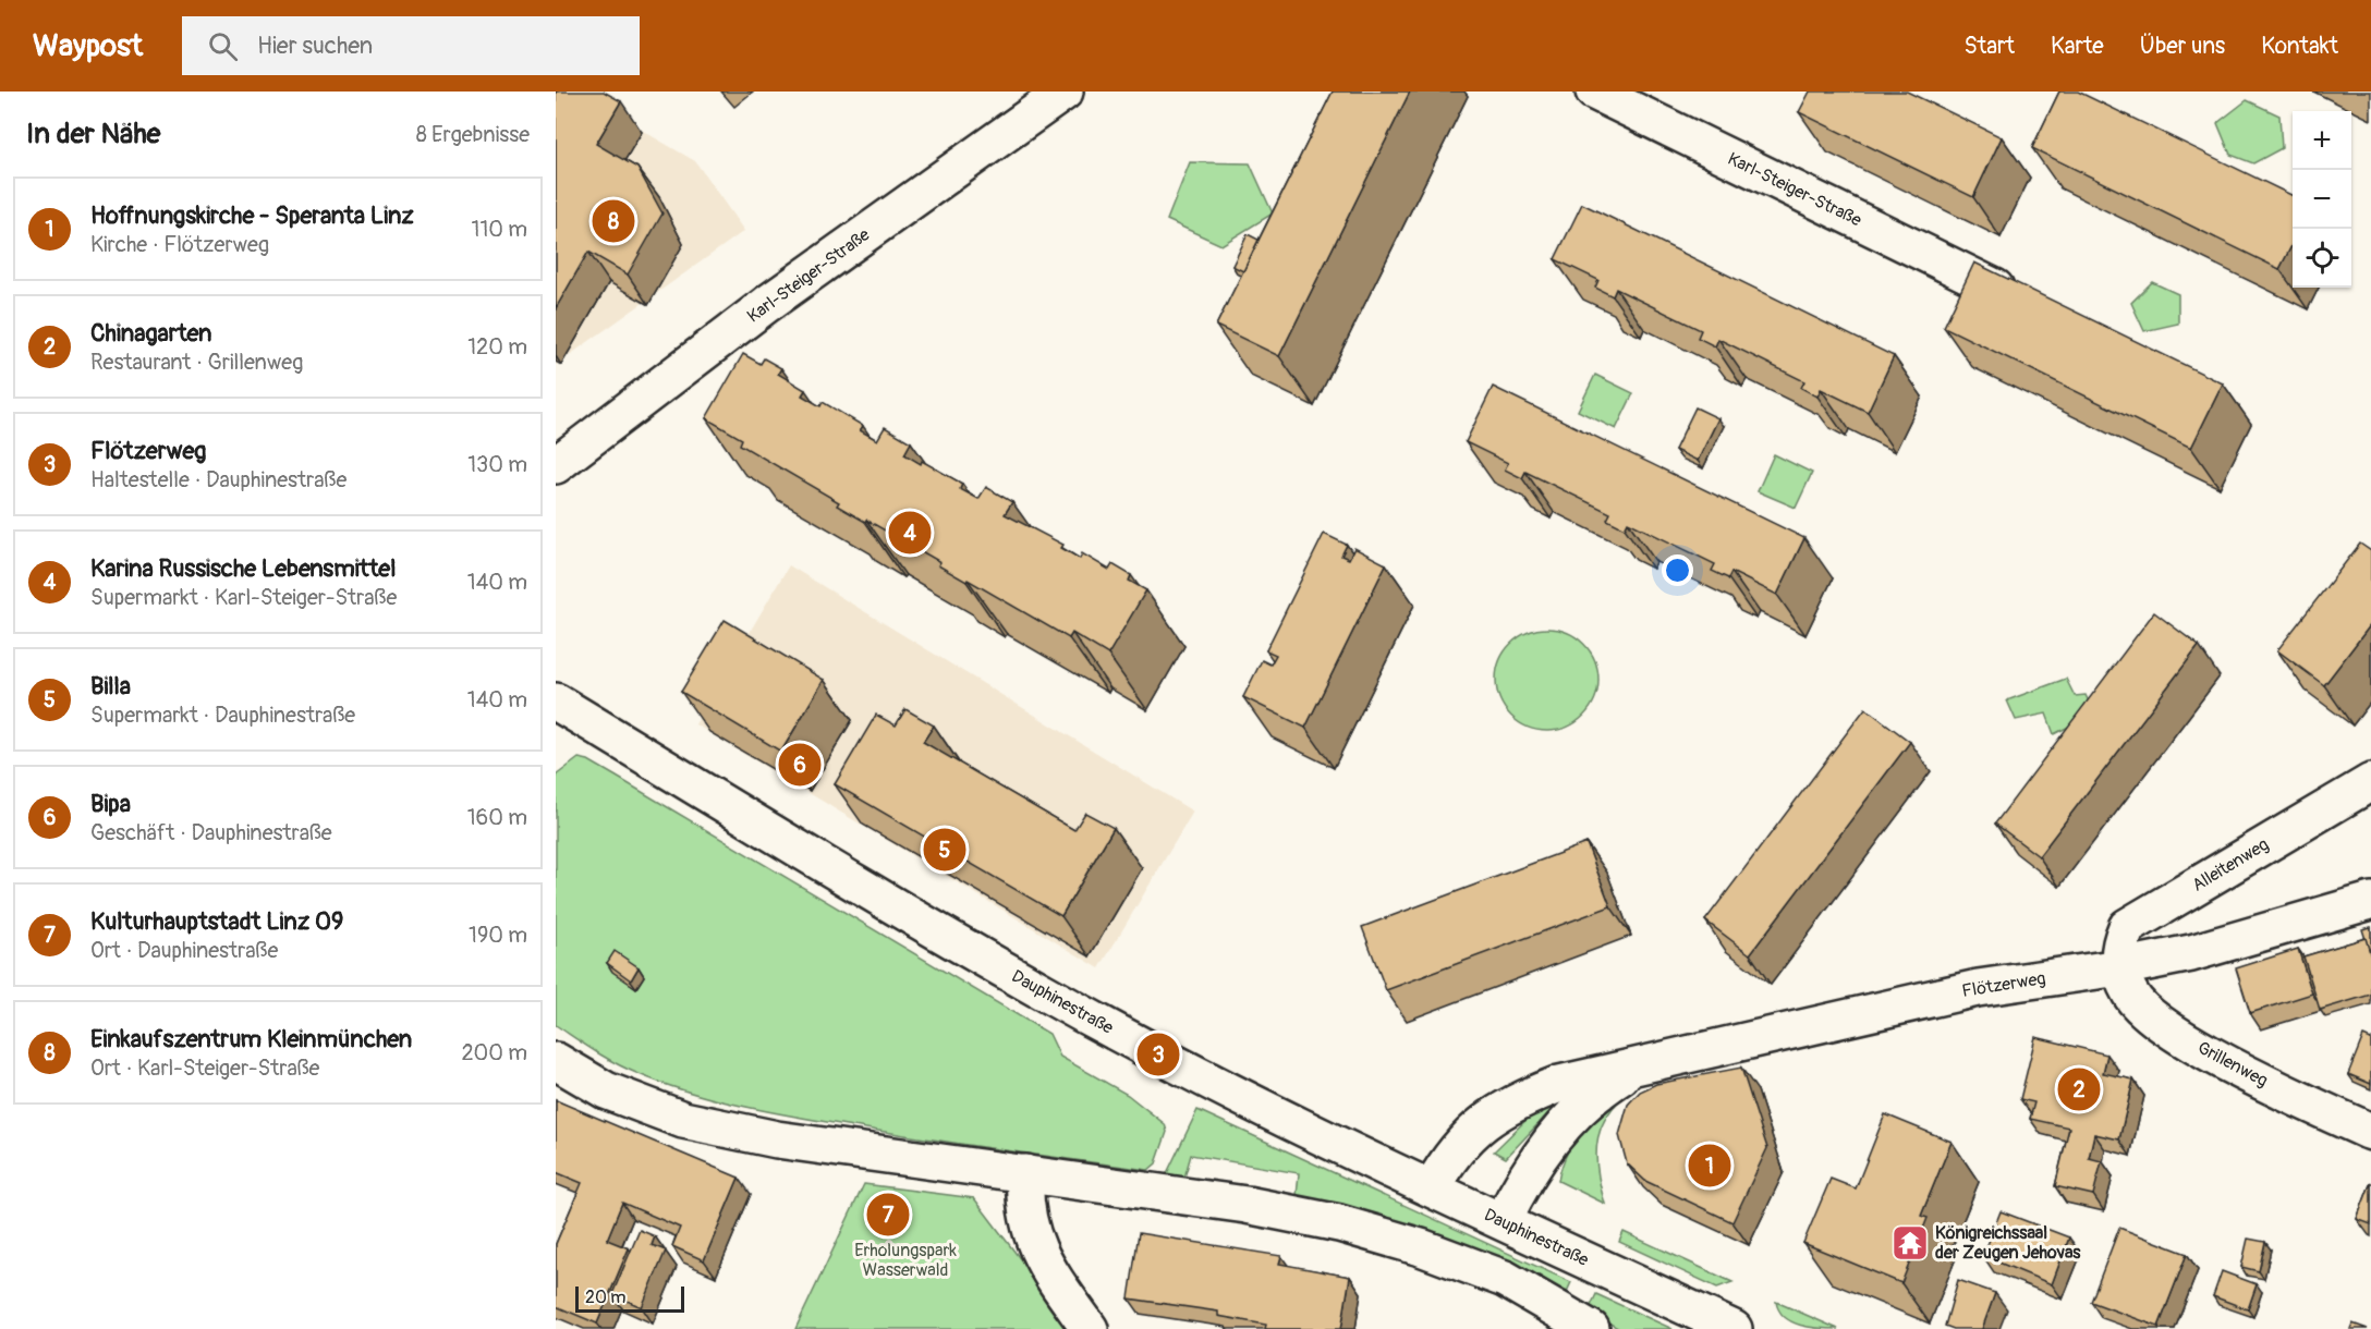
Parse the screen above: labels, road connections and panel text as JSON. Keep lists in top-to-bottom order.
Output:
{
  "streets": {
    "street": [
      "Karl-Steiger-Straße",
      "Alleitenweg",
      "Flötzerweg",
      "Dauphinestraße",
      "Grillenweg"
    ]
  },
  "crossings": [
    ["Alleitenweg", "Flötzerweg"],
    ["Alleitenweg", "Grillenweg"],
    ["Flötzerweg", "Dauphinestraße"],
    ["Flötzerweg", "Grillenweg"]
  ],
  "parks": ["Erholungspark Wasserwald"],
  "places": {
    "temple": ["Königreichssaal der Zeugen Jehovas"]
  },
  "scale_bar": "20 m",
  "page": {
    "header": "Waypost",
    "search": "Hier suchen",
    "nav": [
      "Start",
      "Karte",
      "Über uns",
      "Kontakt"
    ],
    "heading": ["In der Nähe", "8 Ergebnisse"],
    "map_buttons": ["+", "−"],
    "list": [
      {
        "mark": "1",
        "name": "Hoffnungskirche - Speranta Linz",
        "note": "Kirche · Flötzerweg",
        "value": "110 m"
      },
      {
        "mark": "2",
        "name": "Chinagarten",
        "note": "Restaurant · Grillenweg",
        "value": "120 m"
      },
      {
        "mark": "3",
        "name": "Flötzerweg",
        "note": "Haltestelle · Dauphinestraße",
        "value": "130 m"
      },
      {
        "mark": "4",
        "name": "Karina Russische Lebensmittel",
        "note": "Supermarkt · Karl-Steiger-Straße",
        "value": "140 m"
      },
      {
        "mark": "5",
        "name": "Billa",
        "note": "Supermarkt · Dauphinestraße",
        "value": "140 m"
      },
      {
        "mark": "6",
        "name": "Bipa",
        "note": "Geschäft · Dauphinestraße",
        "value": "160 m"
      },
      {
        "mark": "7",
        "name": "Kulturhauptstadt Linz 09",
        "note": "Ort · Dauphinestraße",
        "value": "190 m"
      },
      {
        "mark": "8",
        "name": "Einkaufszentrum Kleinmünchen",
        "note": "Ort · Karl-Steiger-Straße",
        "value": "200 m"
      }
    ],
    "pins": [
      "8",
      "4",
      "6",
      "5",
      "3",
      "2",
      "1",
      "7"
    ],
    "scale": "20 m"
  }
}
